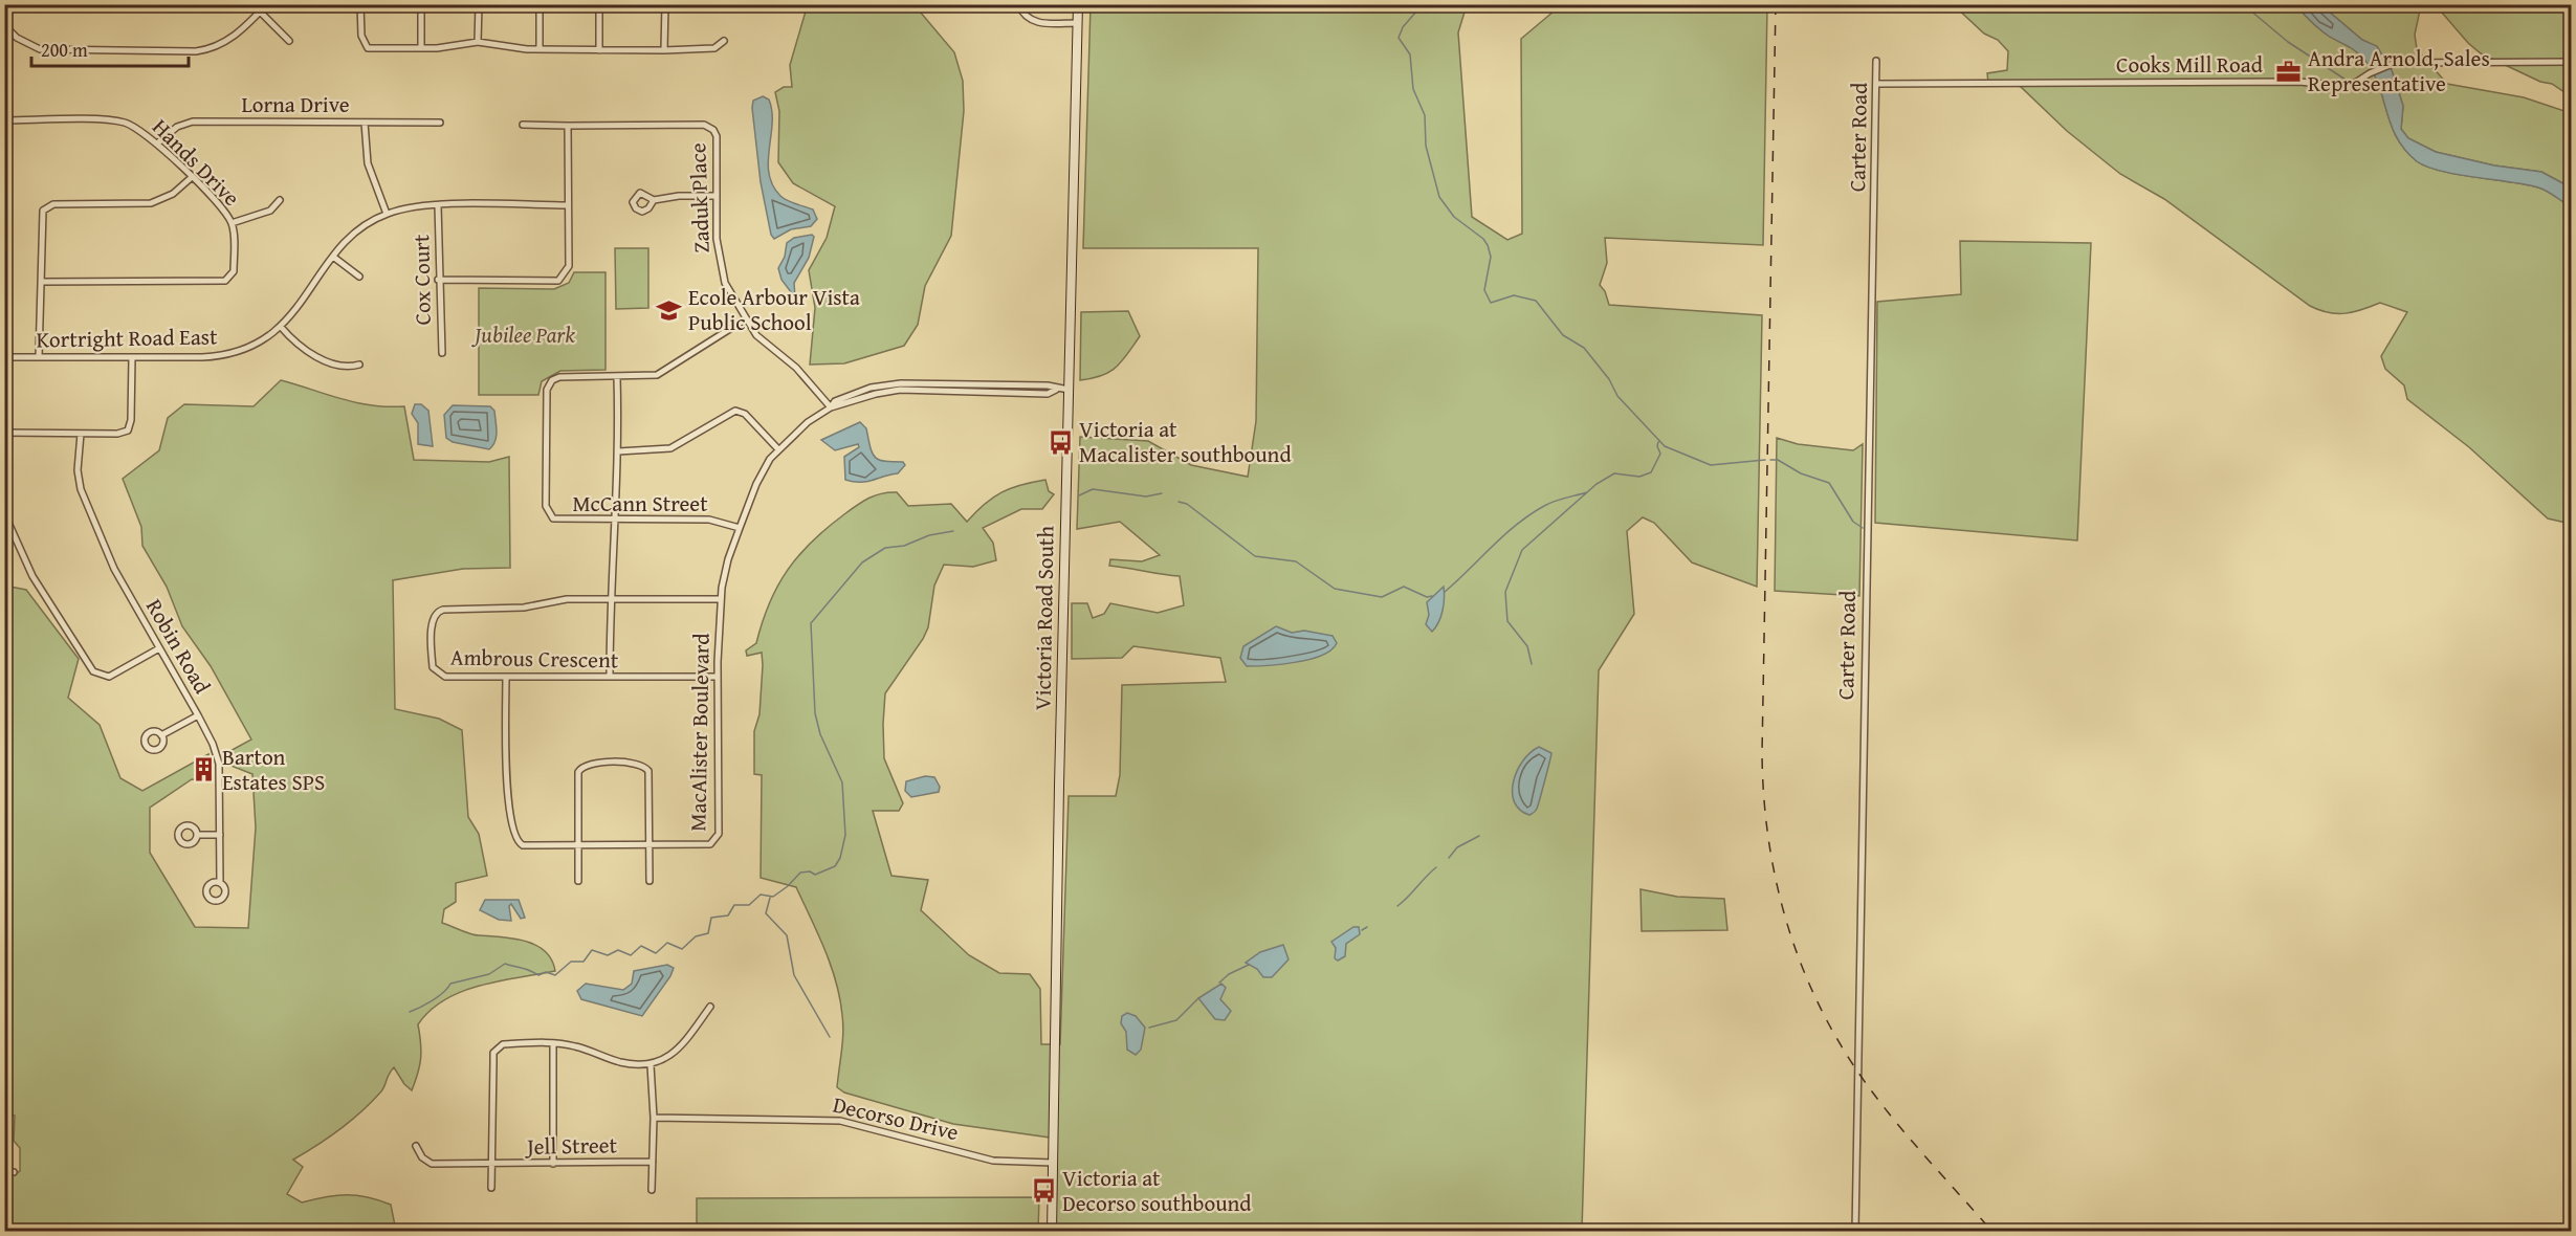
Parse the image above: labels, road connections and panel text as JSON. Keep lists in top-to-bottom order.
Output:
{
  "streets": {
    "main road": ["Victoria Road South"],
    "street": [
      "Cooks Mill Road",
      "Lorna Drive",
      "Carter Road",
      "Hands Drive",
      "Zaduk Place",
      "Cox Court",
      "Kortright Road East",
      "McCann Street",
      "Robin Road",
      "Ambrous Crescent",
      "MacAlister Boulevard",
      "Decorso Drive",
      "Jell Street"
    ]
  },
  "crossings": [
    ["Cooks Mill Road", "Carter Road"],
    ["Lorna Drive", "Hands Drive"],
    ["Zaduk Place", "McCann Street"],
    ["Zaduk Place", "MacAlister Boulevard"],
    ["Cox Court", "Kortright Road East"],
    ["McCann Street", "MacAlister Boulevard"],
    ["Victoria Road South", "MacAlister Boulevard"],
    ["Victoria Road South", "Decorso Drive"],
    ["Ambrous Crescent", "MacAlister Boulevard"]
  ],
  "parks": ["Jubilee Park"],
  "places": {
    "office": ["Andra Arnold, Sales Representative"],
    "school or university": ["Ecole Arbour Vista Public School"],
    "bus stop": ["Victoria at Macalister southbound", "Victoria at Decorso southbound"],
    "building": ["Barton Estates SPS"]
  },
  "scale_bar": "200 m"
}
